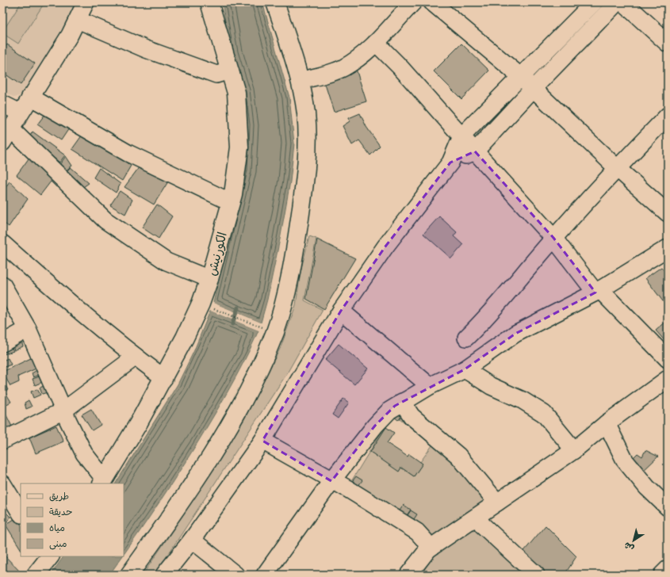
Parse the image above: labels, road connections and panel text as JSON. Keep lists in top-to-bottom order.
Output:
{
  "streets": {
    "main road": ["الكورنيش"]
  },
  "legend": [
    "طريق",
    "حديقة",
    "مياه",
    "مبنى"
  ],
  "north": "bottom left"
}
